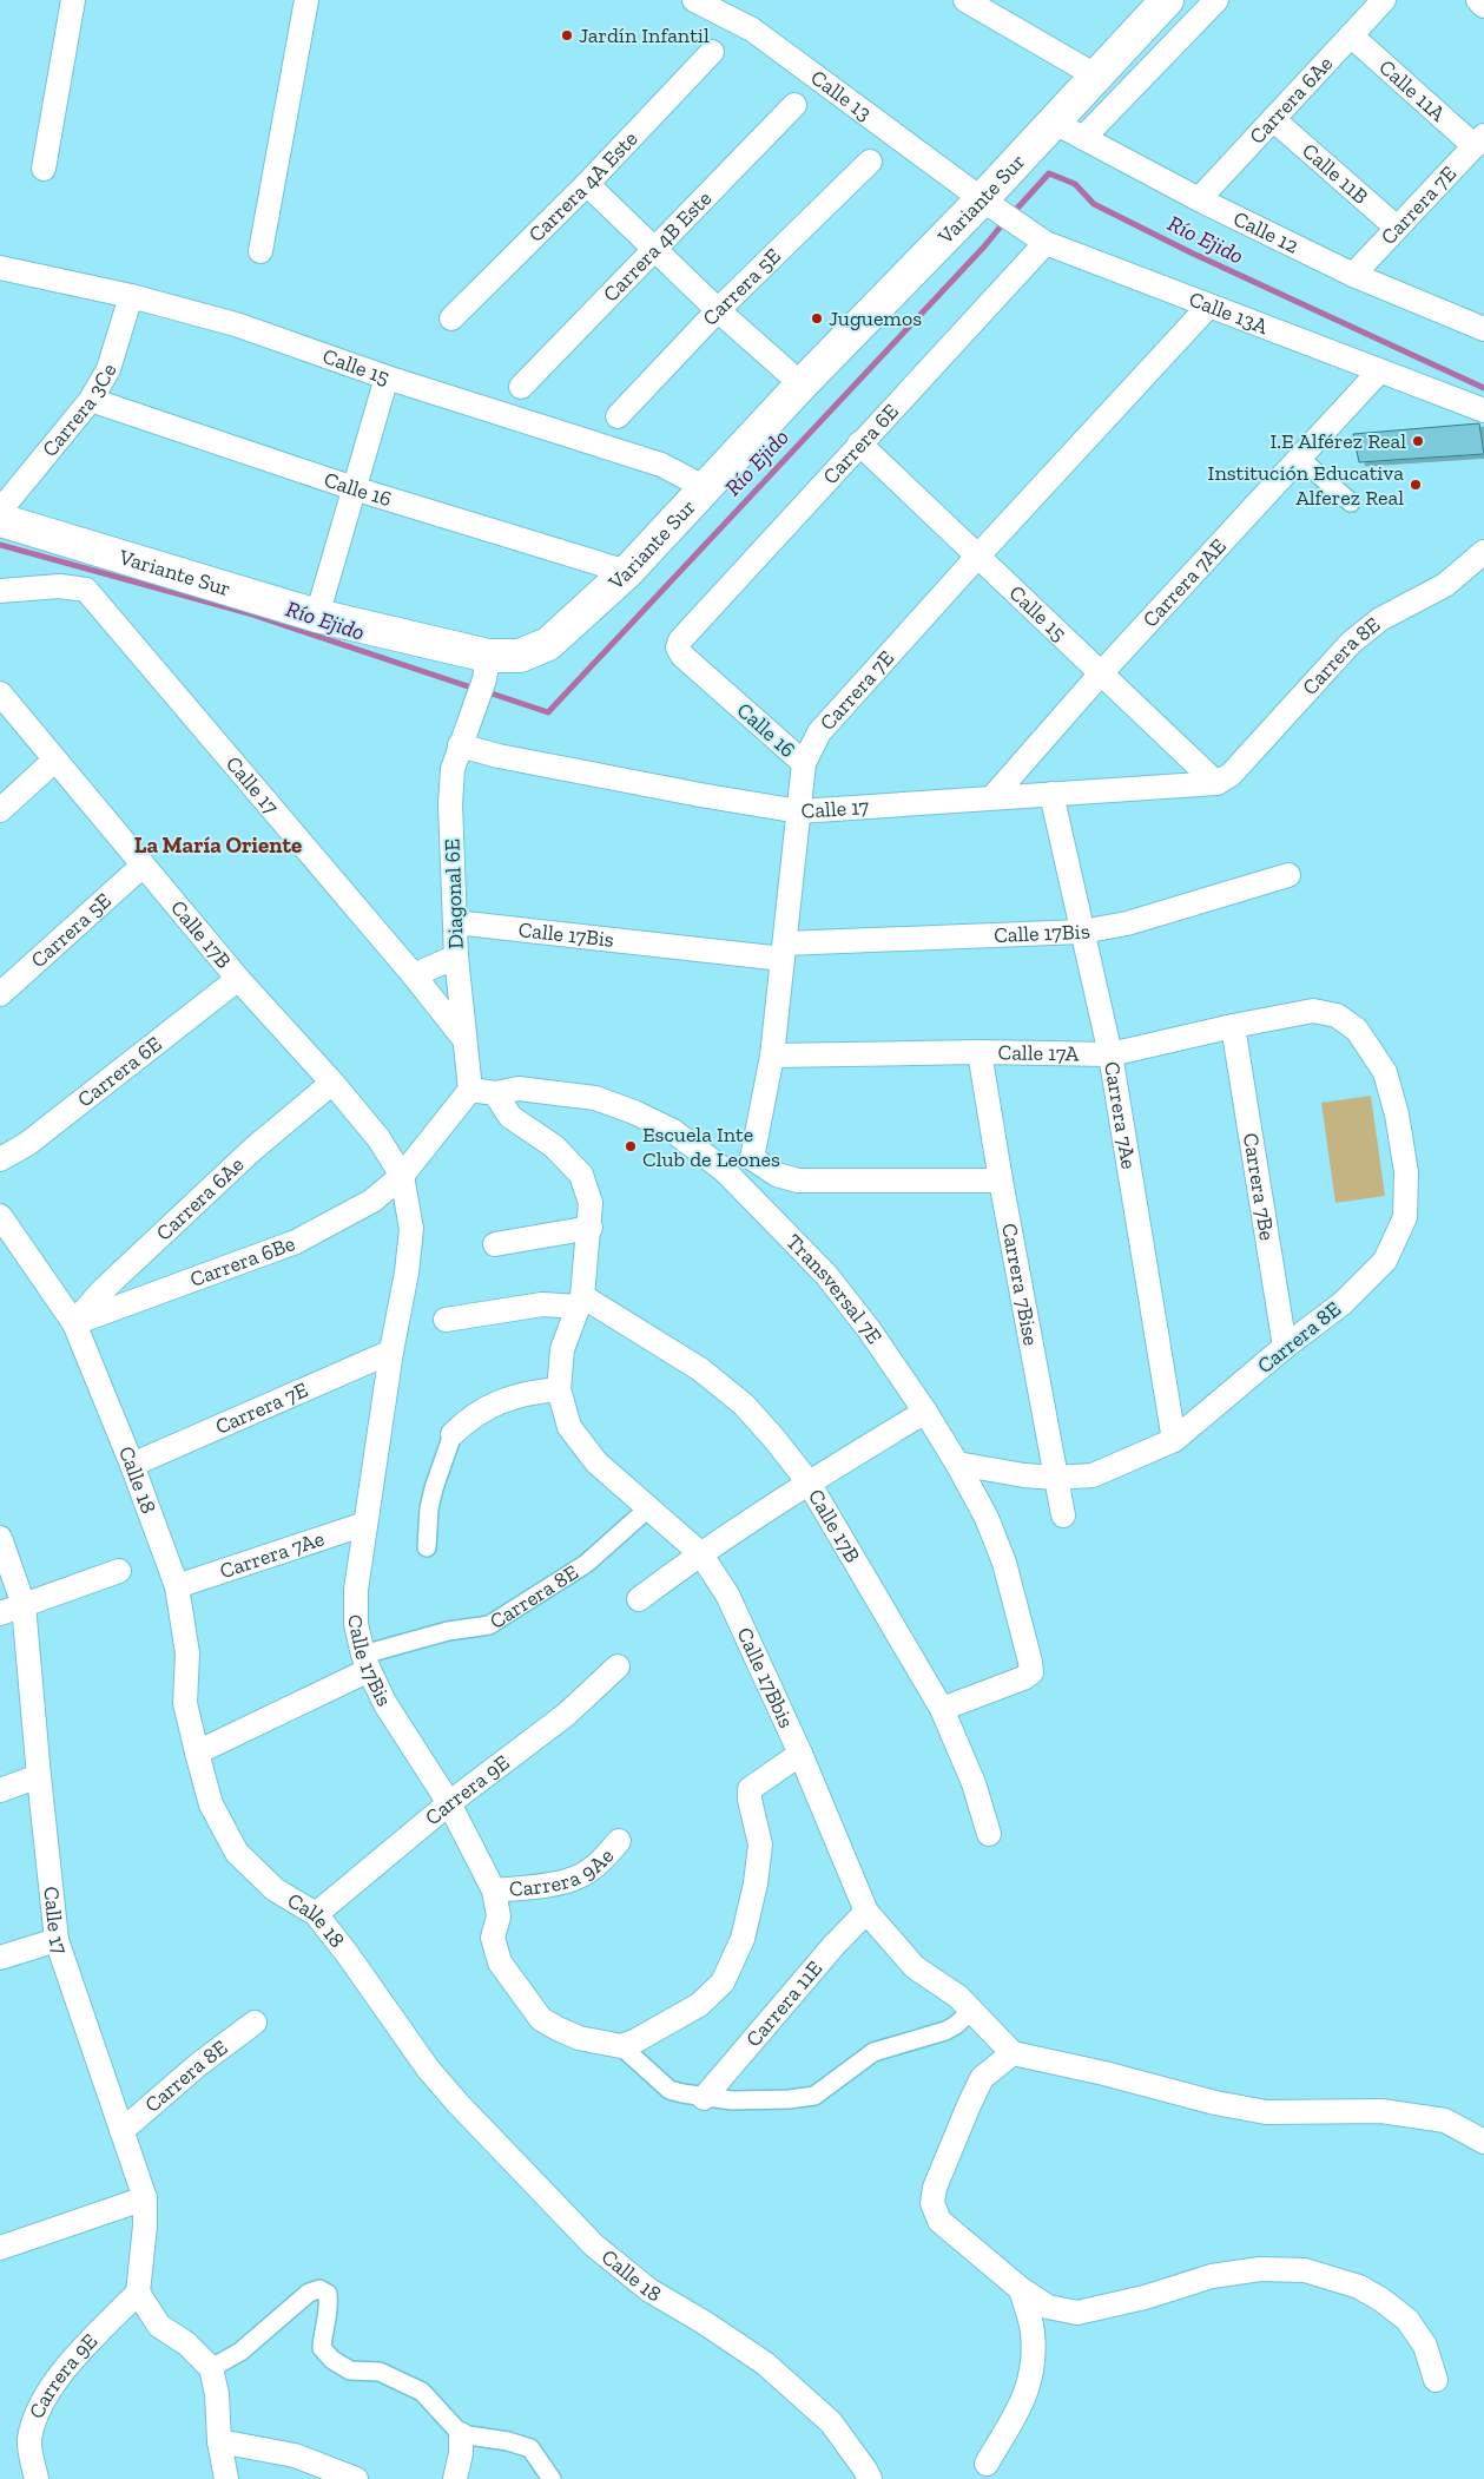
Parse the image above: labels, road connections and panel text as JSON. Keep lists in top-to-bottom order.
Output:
{
  "streets": {
    "main road": ["Variante Sur"],
    "street": [
      "Calle 11A",
      "Calle 13",
      "Carrera 6Ae",
      "Calle 11B",
      "Carrera 4A Este",
      "Carrera 7E",
      "Calle 12",
      "Carrera 4B Este",
      "Carrera 5E",
      "Calle 13A",
      "Calle 15",
      "Carrera 3Ce",
      "Carrera 6E",
      "Calle 16",
      "Carrera 7AE",
      "Carrera 8E",
      "Calle 17",
      "Diagonal 6E",
      "Calle 17Bis",
      "Calle 17B",
      "Calle 17A",
      "Carrera 7Ae",
      "Carrera 7Be",
      "Carrera 6Be",
      "Carrera 7Bise",
      "Transversal 7E",
      "Calle 18",
      "Calle 17Bbis",
      "Carrera 9E",
      "Carrera 9Ae",
      "Carrera 11E"
    ]
  },
  "crossings": [
    ["Calle 11A", "Carrera 6Ae"],
    ["Calle 11A", "Carrera 7E"],
    ["Calle 13", "Variante Sur"],
    ["Calle 13", "Calle 13A"],
    ["Carrera 6Ae", "Calle 11B"],
    ["Carrera 6Ae", "Calle 12"],
    ["Carrera 6Ae", "Calle 17B"],
    ["Carrera 6Ae", "Carrera 6Be"],
    ["Carrera 6Ae", "Calle 18"],
    ["Calle 11B", "Carrera 7E"],
    ["Variante Sur", "Calle 12"],
    ["Variante Sur", "Calle 13A"],
    ["Variante Sur", "Calle 15"],
    ["Variante Sur", "Calle 16"],
    ["Variante Sur", "Diagonal 6E"],
    ["Carrera 7E", "Calle 12"],
    ["Carrera 7E", "Calle 13A"],
    ["Carrera 7E", "Calle 15"],
    ["Carrera 7E", "Calle 16"],
    ["Carrera 7E", "Calle 17"],
    ["Carrera 7E", "Calle 17Bis"],
    ["Carrera 7E", "Calle 17A"],
    ["Carrera 7E", "Calle 18"],
    ["Carrera 5E", "Calle 17B"],
    ["Calle 13A", "Carrera 6E"],
    ["Calle 13A", "Carrera 7AE"],
    ["Calle 15", "Carrera 3Ce"],
    ["Calle 15", "Carrera 6E"],
    ["Calle 15", "Carrera 7AE"],
    ["Calle 15", "Carrera 8E"],
    ["Calle 15", "Calle 17"],
    ["Carrera 3Ce", "Calle 16"],
    ["Carrera 6E", "Calle 16"],
    ["Carrera 6E", "Calle 17B"],
    ["Carrera 7AE", "Calle 17"],
    ["Carrera 8E", "Calle 17"],
    ["Carrera 8E", "Calle 17Bis"],
    ["Carrera 8E", "Calle 17A"],
    ["Carrera 8E", "Carrera 7Ae"],
    ["Carrera 8E", "Carrera 7Be"],
    ["Carrera 8E", "Carrera 7Bise"],
    ["Carrera 8E", "Transversal 7E"],
    ["Carrera 8E", "Calle 18"],
    ["Carrera 8E", "Calle 17Bbis"],
    ["Calle 17", "Diagonal 6E"],
    ["Calle 17", "Carrera 7Ae"],
    ["Calle 17", "Carrera 9E"],
    ["Diagonal 6E", "Calle 17Bis"],
    ["Diagonal 6E", "Carrera 6Be"],
    ["Diagonal 6E", "Transversal 7E"],
    ["Calle 17Bis", "Calle 17B"],
    ["Calle 17Bis", "Carrera 7Ae"],
    ["Calle 17Bis", "Carrera 6Be"],
    ["Calle 17Bis", "Carrera 9E"],
    ["Calle 17Bis", "Carrera 9Ae"],
    ["Calle 17B", "Carrera 6Be"],
    ["Calle 17B", "Transversal 7E"],
    ["Calle 17B", "Calle 17Bbis"],
    ["Calle 17A", "Carrera 7Ae"],
    ["Calle 17A", "Carrera 7Be"],
    ["Calle 17A", "Carrera 7Bise"],
    ["Carrera 7Ae", "Calle 18"],
    ["Carrera 6Be", "Transversal 7E"],
    ["Carrera 6Be", "Calle 18"],
    ["Transversal 7E", "Calle 17Bbis"],
    ["Calle 18", "Carrera 9E"],
    ["Calle 17Bbis", "Carrera 11E"]
  ],
  "districts": ["La María Oriente"],
  "water": ["Río Ejido"],
  "places": [
    "Jardín Infantil",
    "Juguemos",
    "I.E Alférez Real",
    "Institución Educativa Alferez Real",
    "Escuela Inte Club de Leones"
  ]
}
